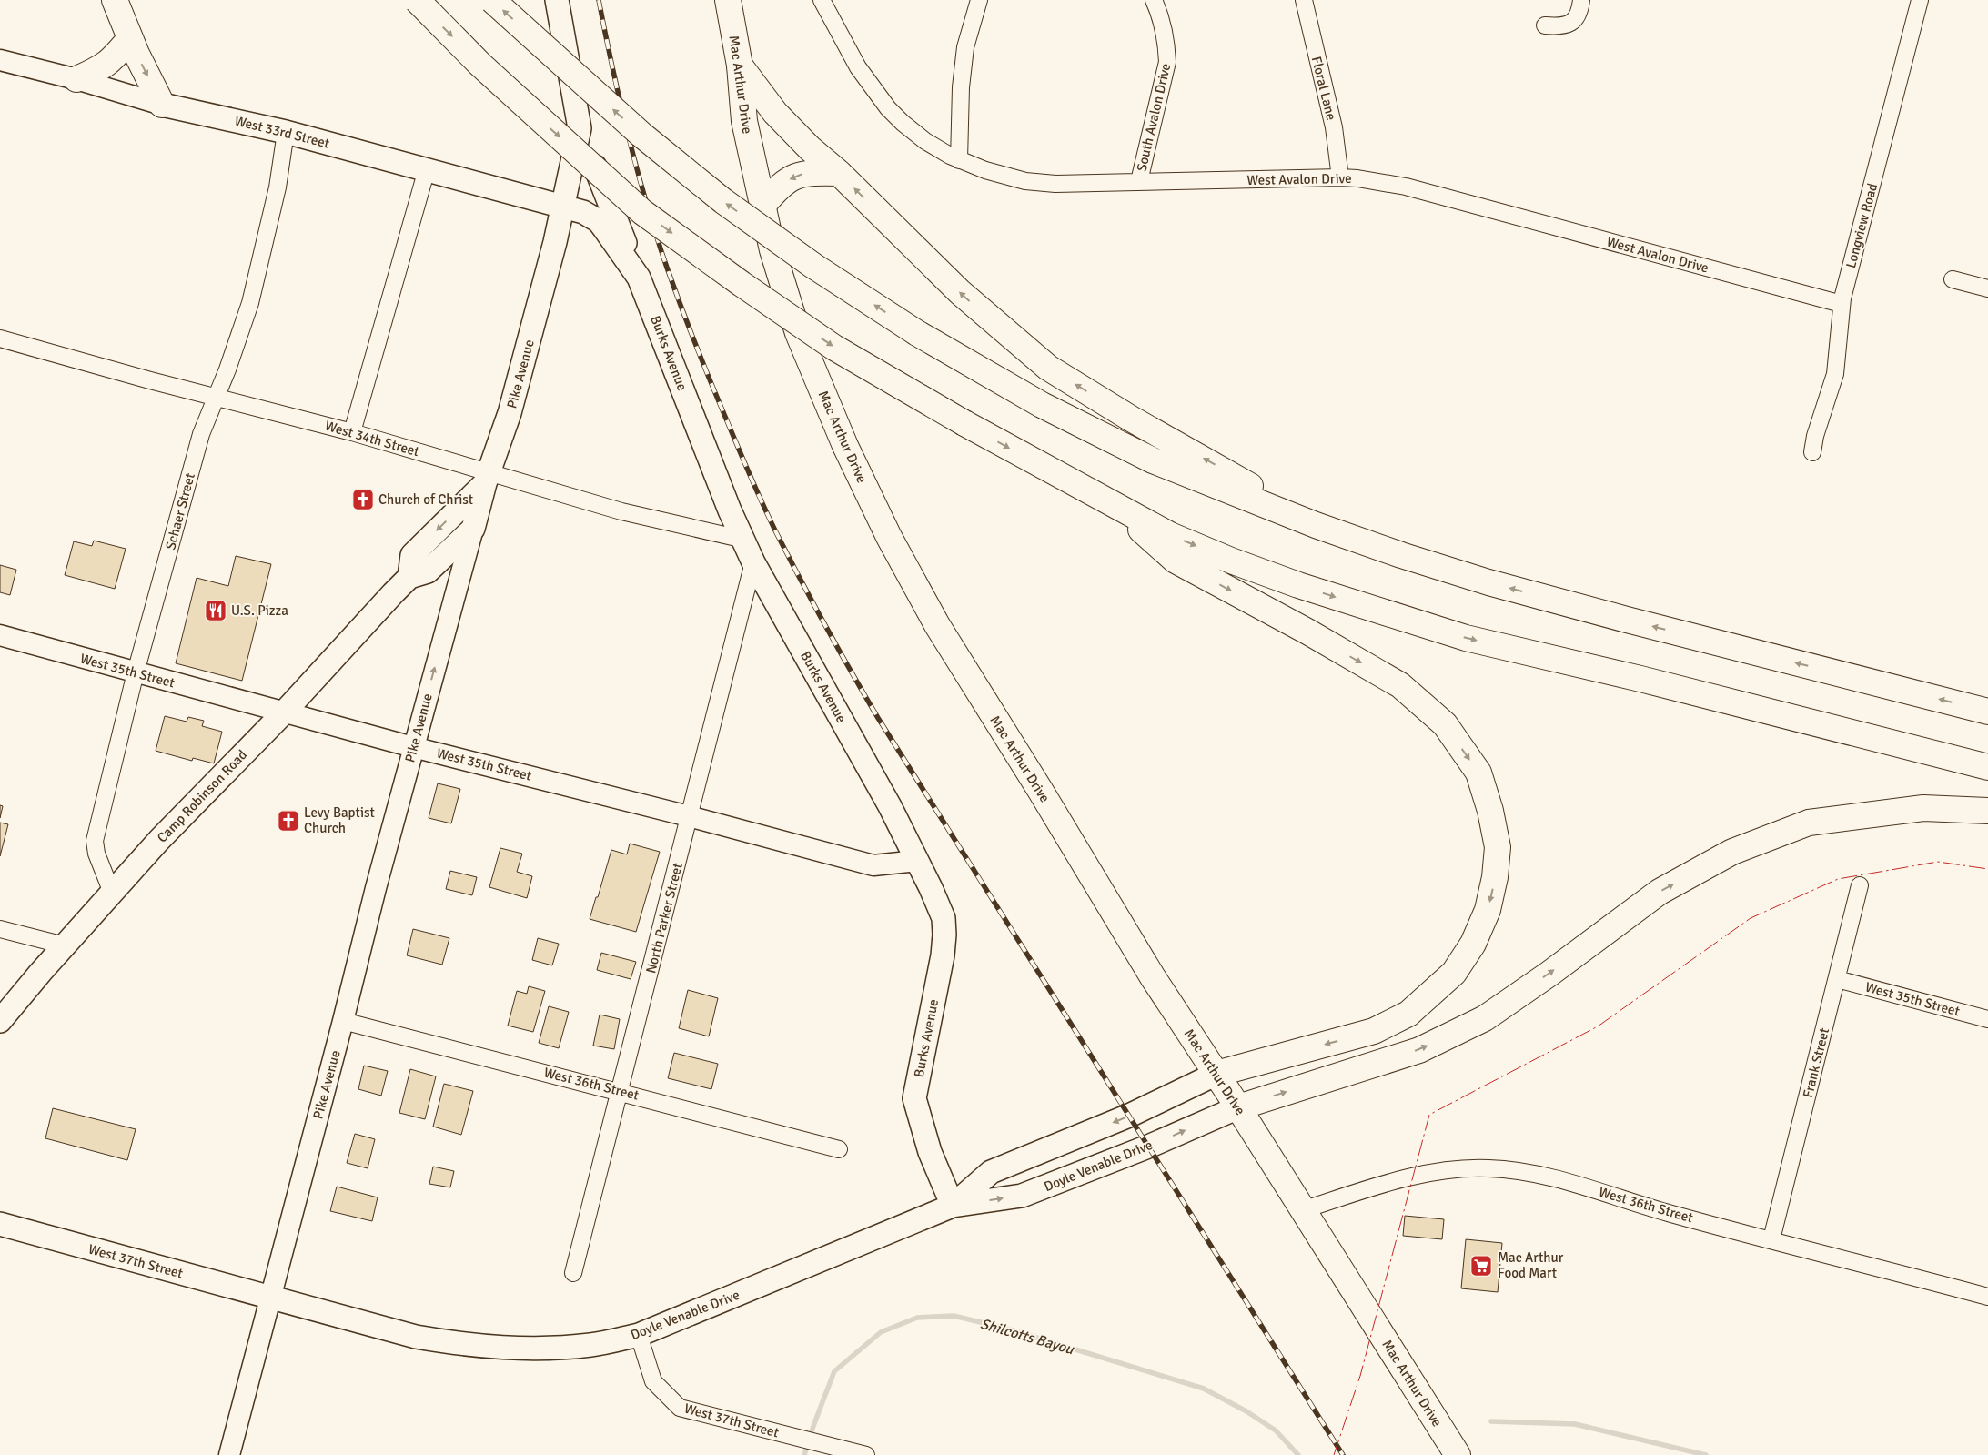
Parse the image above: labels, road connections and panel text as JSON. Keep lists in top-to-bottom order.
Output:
{
  "streets": {
    "main road": [
      "Mac Arthur Drive",
      "West 33rd Street",
      "Burks Avenue",
      "Pike Avenue",
      "Camp Robinson Road",
      "Doyle Venable Drive",
      "West 37th Street"
    ],
    "street": [
      "Floral Lane",
      "South Avalon Drive",
      "West Avalon Drive",
      "Longview Road",
      "West 34th Street",
      "Schaer Street",
      "West 35th Street",
      "North Parker Street",
      "Frank Street",
      "West 36th Street"
    ]
  },
  "crossings": [
    ["Mac Arthur Drive", "West 36th Street"],
    ["Mac Arthur Drive", "Doyle Venable Drive"],
    ["Floral Lane", "West Avalon Drive"],
    ["South Avalon Drive", "West Avalon Drive"],
    ["West 33rd Street", "Burks Avenue"],
    ["West 33rd Street", "Pike Avenue"],
    ["West 33rd Street", "Schaer Street"],
    ["West Avalon Drive", "Longview Road"],
    ["Burks Avenue", "Pike Avenue"],
    ["Burks Avenue", "West 34th Street"],
    ["Burks Avenue", "West 35th Street"],
    ["Burks Avenue", "North Parker Street"],
    ["Burks Avenue", "Doyle Venable Drive"],
    ["Pike Avenue", "West 34th Street"],
    ["Pike Avenue", "West 35th Street"],
    ["Pike Avenue", "Camp Robinson Road"],
    ["Pike Avenue", "West 36th Street"],
    ["Pike Avenue", "Doyle Venable Drive"],
    ["Pike Avenue", "West 37th Street"],
    ["West 34th Street", "Schaer Street"],
    ["Schaer Street", "West 35th Street"],
    ["Schaer Street", "Camp Robinson Road"],
    ["West 35th Street", "Camp Robinson Road"],
    ["West 35th Street", "North Parker Street"],
    ["West 35th Street", "Frank Street"],
    ["North Parker Street", "West 36th Street"],
    ["Frank Street", "West 36th Street"],
    ["Doyle Venable Drive", "West 37th Street"]
  ],
  "water": ["Shilcotts Bayou"],
  "places": {
    "church": ["Church of Christ", "Levy Baptist Church"],
    "restaurant": ["U.S. Pizza"],
    "supermarket": ["Mac Arthur Food Mart"]
  }
}
